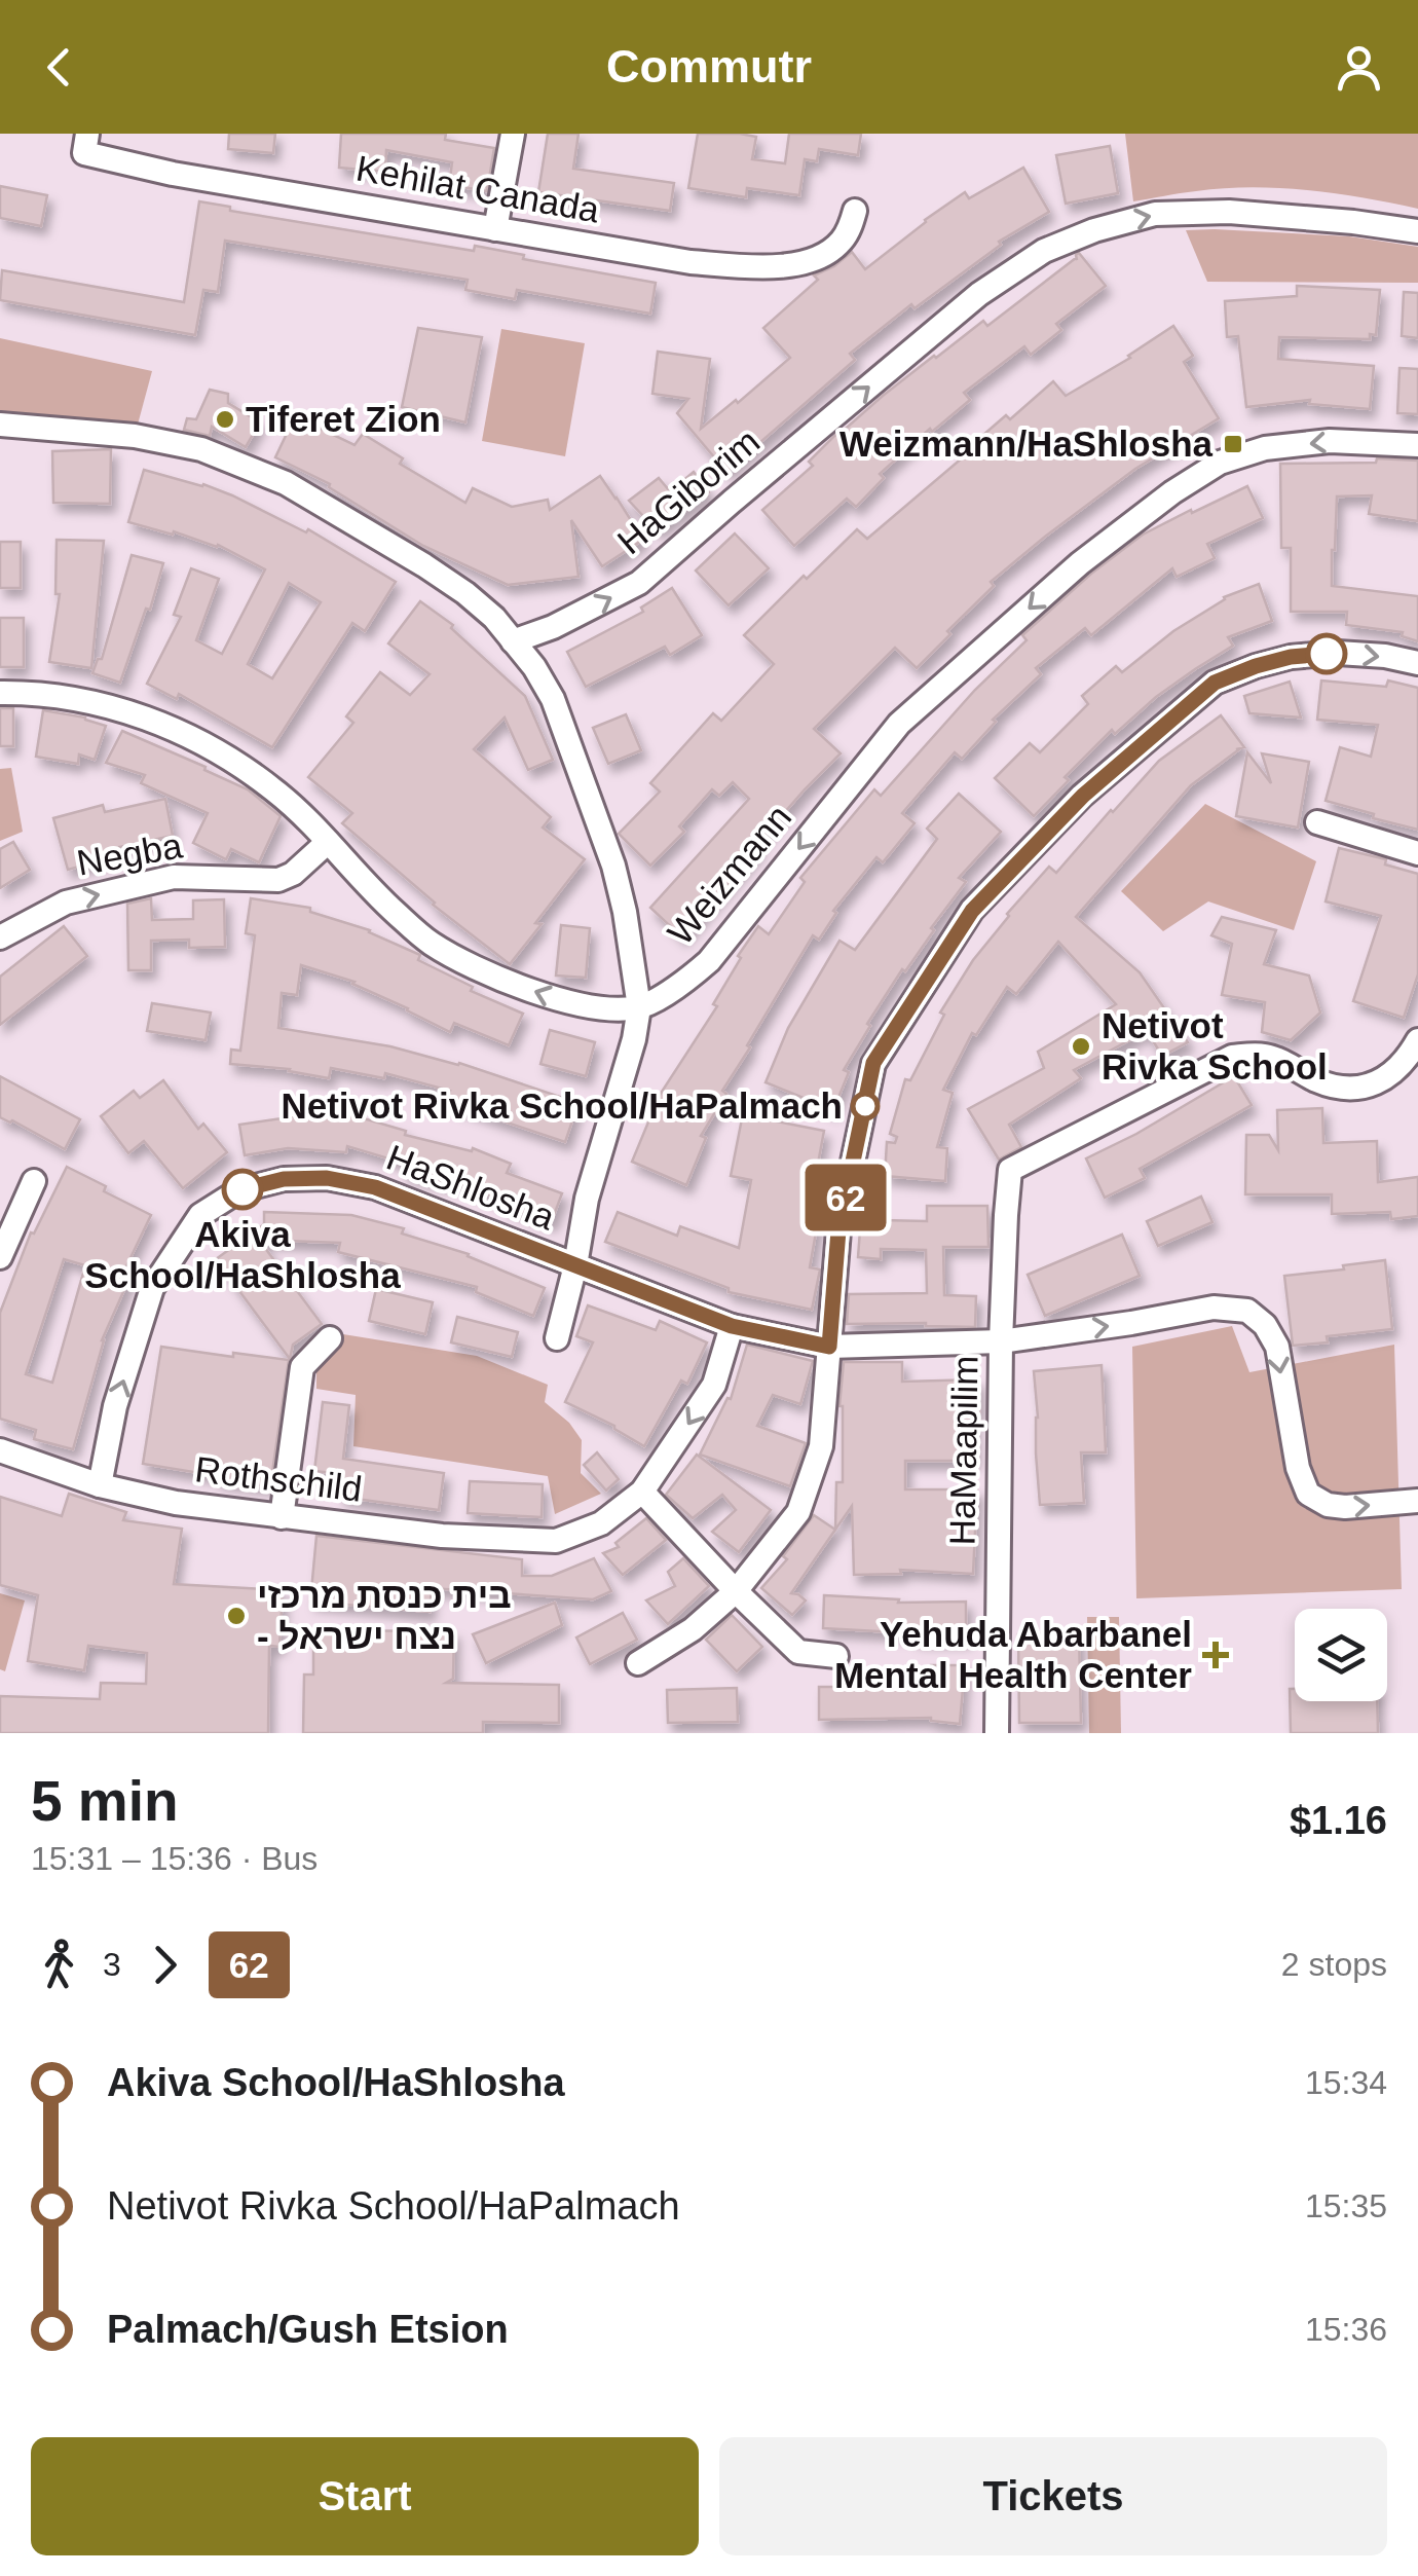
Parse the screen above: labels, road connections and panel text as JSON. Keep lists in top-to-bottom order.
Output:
{
  "streets": {
    "street": [
      "Kehilat Canada",
      "HaGiborim",
      "Negba",
      "Weizmann",
      "HaShlosha",
      "HaMaapilim",
      "Rothschild"
    ]
  },
  "crossings": [
    ["HaShlosha", "HaMaapilim"],
    ["HaShlosha", "Rothschild"]
  ],
  "one_way": ["HaGiborim", "Negba", "Weizmann"],
  "places": {
    "other": [
      "Tiferet Zion",
      "Netivot Rivka School",
      "Netivot Rivka School/HaPalmach",
      "Akiva School/HaShlosha",
      "בית כנסת מרכזי - נצח ישראל"
    ],
    "transit": ["Weizmann/HaShlosha"],
    "health": ["Yehuda Abarbanel Mental Health Center"]
  },
  "lines": ["bus line 62"],
  "page": {
    "header": "Commutr",
    "on_map": "62",
    "heading": ["5 min", "15:31 – 15:36 · Bus", "$1.16"],
    "legs": ["3", "62", "2 stops"],
    "list": [
      {
        "name": "Akiva School/HaShlosha",
        "value": "15:34"
      },
      {
        "name": "Netivot Rivka School/HaPalmach",
        "value": "15:35"
      },
      {
        "name": "Palmach/Gush Etsion",
        "value": "15:36"
      }
    ],
    "buttons": ["Start", "Tickets"]
  }
}
